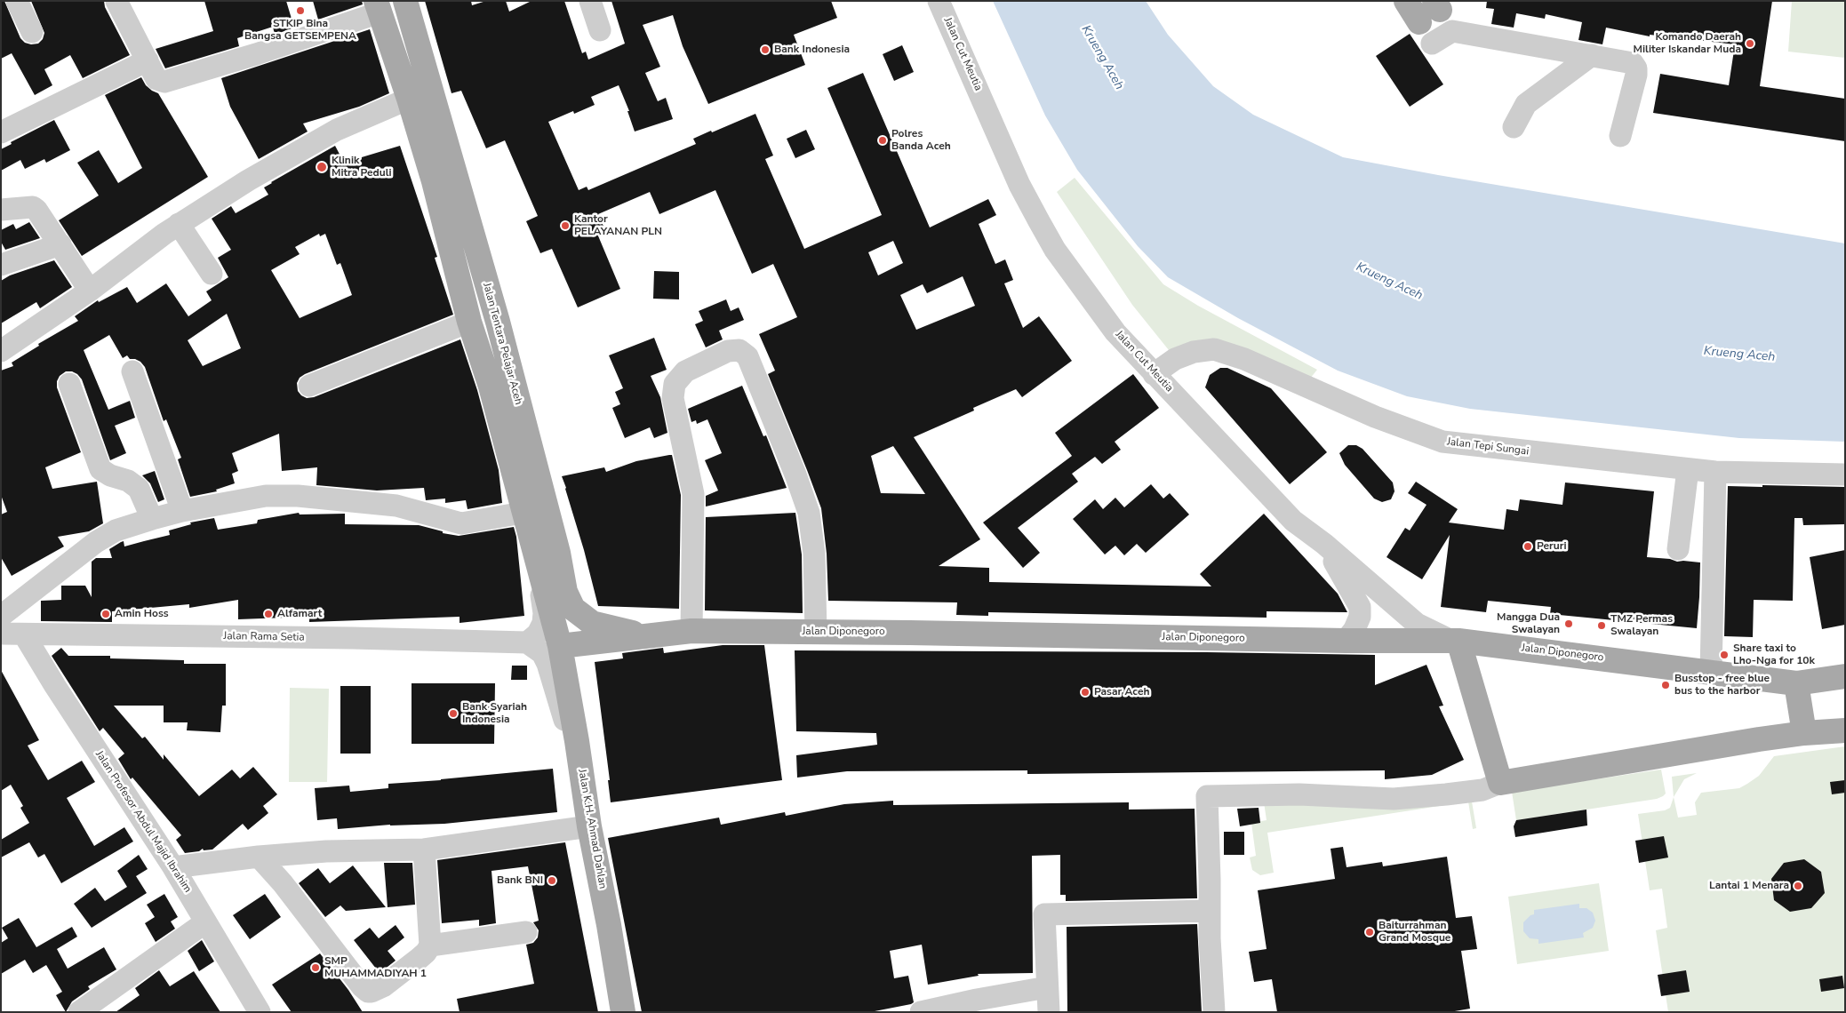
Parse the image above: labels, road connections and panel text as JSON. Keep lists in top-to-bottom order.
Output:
{
  "streets": {
    "main road": ["Jalan Tentara Pelajar Aceh", "Jalan Diponegoro", "Jalan K.H. Ahmad Dahlan"],
    "street": [
      "Jalan Cut Meutia",
      "Jalan Tepi Sungai",
      "Jalan Rama Setia",
      "Jalan Profesor Abdul Majid Ibrahim"
    ]
  },
  "crossings": [
    ["Jalan Cut Meutia", "Jalan Tepi Sungai"],
    ["Jalan Cut Meutia", "Jalan Diponegoro"],
    ["Jalan Tentara Pelajar Aceh", "Jalan Diponegoro"],
    ["Jalan Tentara Pelajar Aceh", "Jalan K.H. Ahmad Dahlan"],
    ["Jalan Diponegoro", "Jalan K.H. Ahmad Dahlan"],
    ["Jalan Rama Setia", "Jalan Profesor Abdul Majid Ibrahim"]
  ],
  "water": ["Krueng Aceh"],
  "places": [
    "STKIP Bina Bangsa GETSEMPENA",
    "Komando Daerah Militer Iskandar Muda",
    "Bank Indonesia",
    "Polres Banda Aceh",
    "Klinik Mitra Peduli",
    "Kantor PELAYANAN PLN",
    "Peruri",
    "Amin Hoss",
    "Alfamart",
    "Mangga Dua Swalayan",
    "TMZ Permas Swalayan",
    "Share taxi to Lho-Nga for 10k",
    "Busstop - free blue bus to the harbor",
    "Pasar Aceh",
    "Bank Syariah Indonesia",
    "Bank BNI",
    "Lantai 1 Menara",
    "Baiturrahman Grand Mosque",
    "SMP MUHAMMADIYAH 1"
  ]
}
